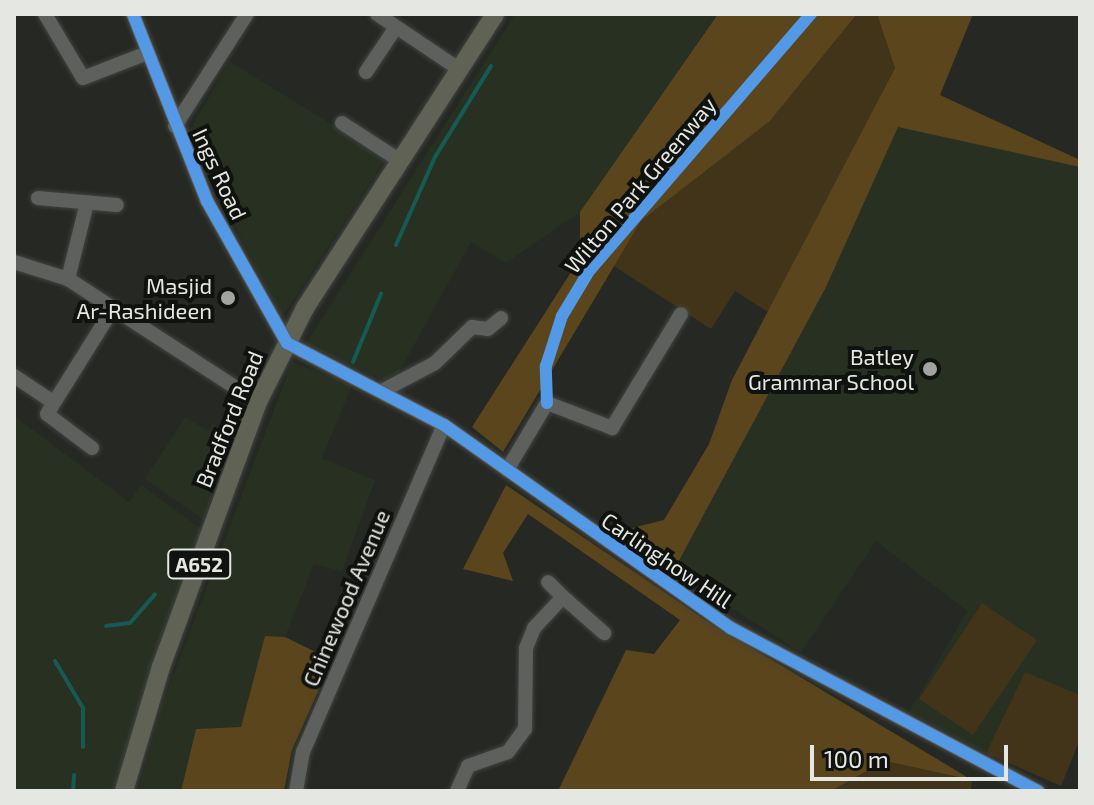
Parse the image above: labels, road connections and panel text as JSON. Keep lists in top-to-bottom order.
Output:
{
  "streets": {
    "main road": ["Bradford Road", "A652"],
    "street": ["Ings Road", "Carlinghow Hill", "Chinewood Avenue"],
    "cycle path": ["Wilton Park Greenway"]
  },
  "crossings": [
    ["Ings Road", "Bradford Road"],
    ["Ings Road", "Carlinghow Hill"],
    ["Bradford Road", "Carlinghow Hill"],
    ["Carlinghow Hill", "Chinewood Avenue"]
  ],
  "places": ["Masjid Ar-Rashideen", "Batley Grammar School"],
  "scale_bar": "100 m"
}
